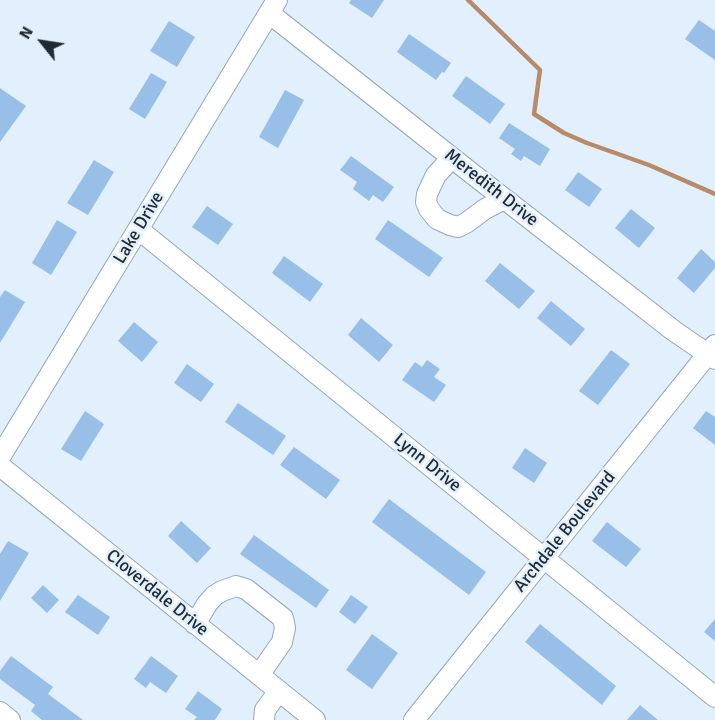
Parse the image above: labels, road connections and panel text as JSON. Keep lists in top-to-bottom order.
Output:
{
  "streets": {
    "street": [
      "Meredith Drive",
      "Lake Drive",
      "Lynn Drive",
      "Archdale Boulevard",
      "Cloverdale Drive"
    ]
  },
  "crossings": [
    ["Meredith Drive", "Lake Drive"],
    ["Meredith Drive", "Archdale Boulevard"],
    ["Lake Drive", "Lynn Drive"],
    ["Lynn Drive", "Archdale Boulevard"]
  ],
  "north": "top left"
}
